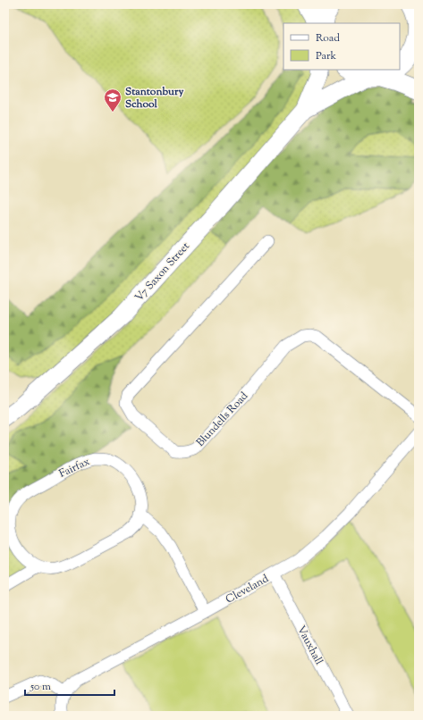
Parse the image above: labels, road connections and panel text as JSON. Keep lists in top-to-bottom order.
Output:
{
  "streets": {
    "street": [
      "V7 Saxon Street",
      "Blundells Road",
      "Fairfax",
      "Cleveland",
      "Vauxhall"
    ]
  },
  "crossings": [
    ["Cleveland", "Vauxhall"]
  ],
  "places": {
    "school or university": ["Stantonbury School"]
  },
  "legend": ["Road", "Park"],
  "scale_bar": "50 m"
}
